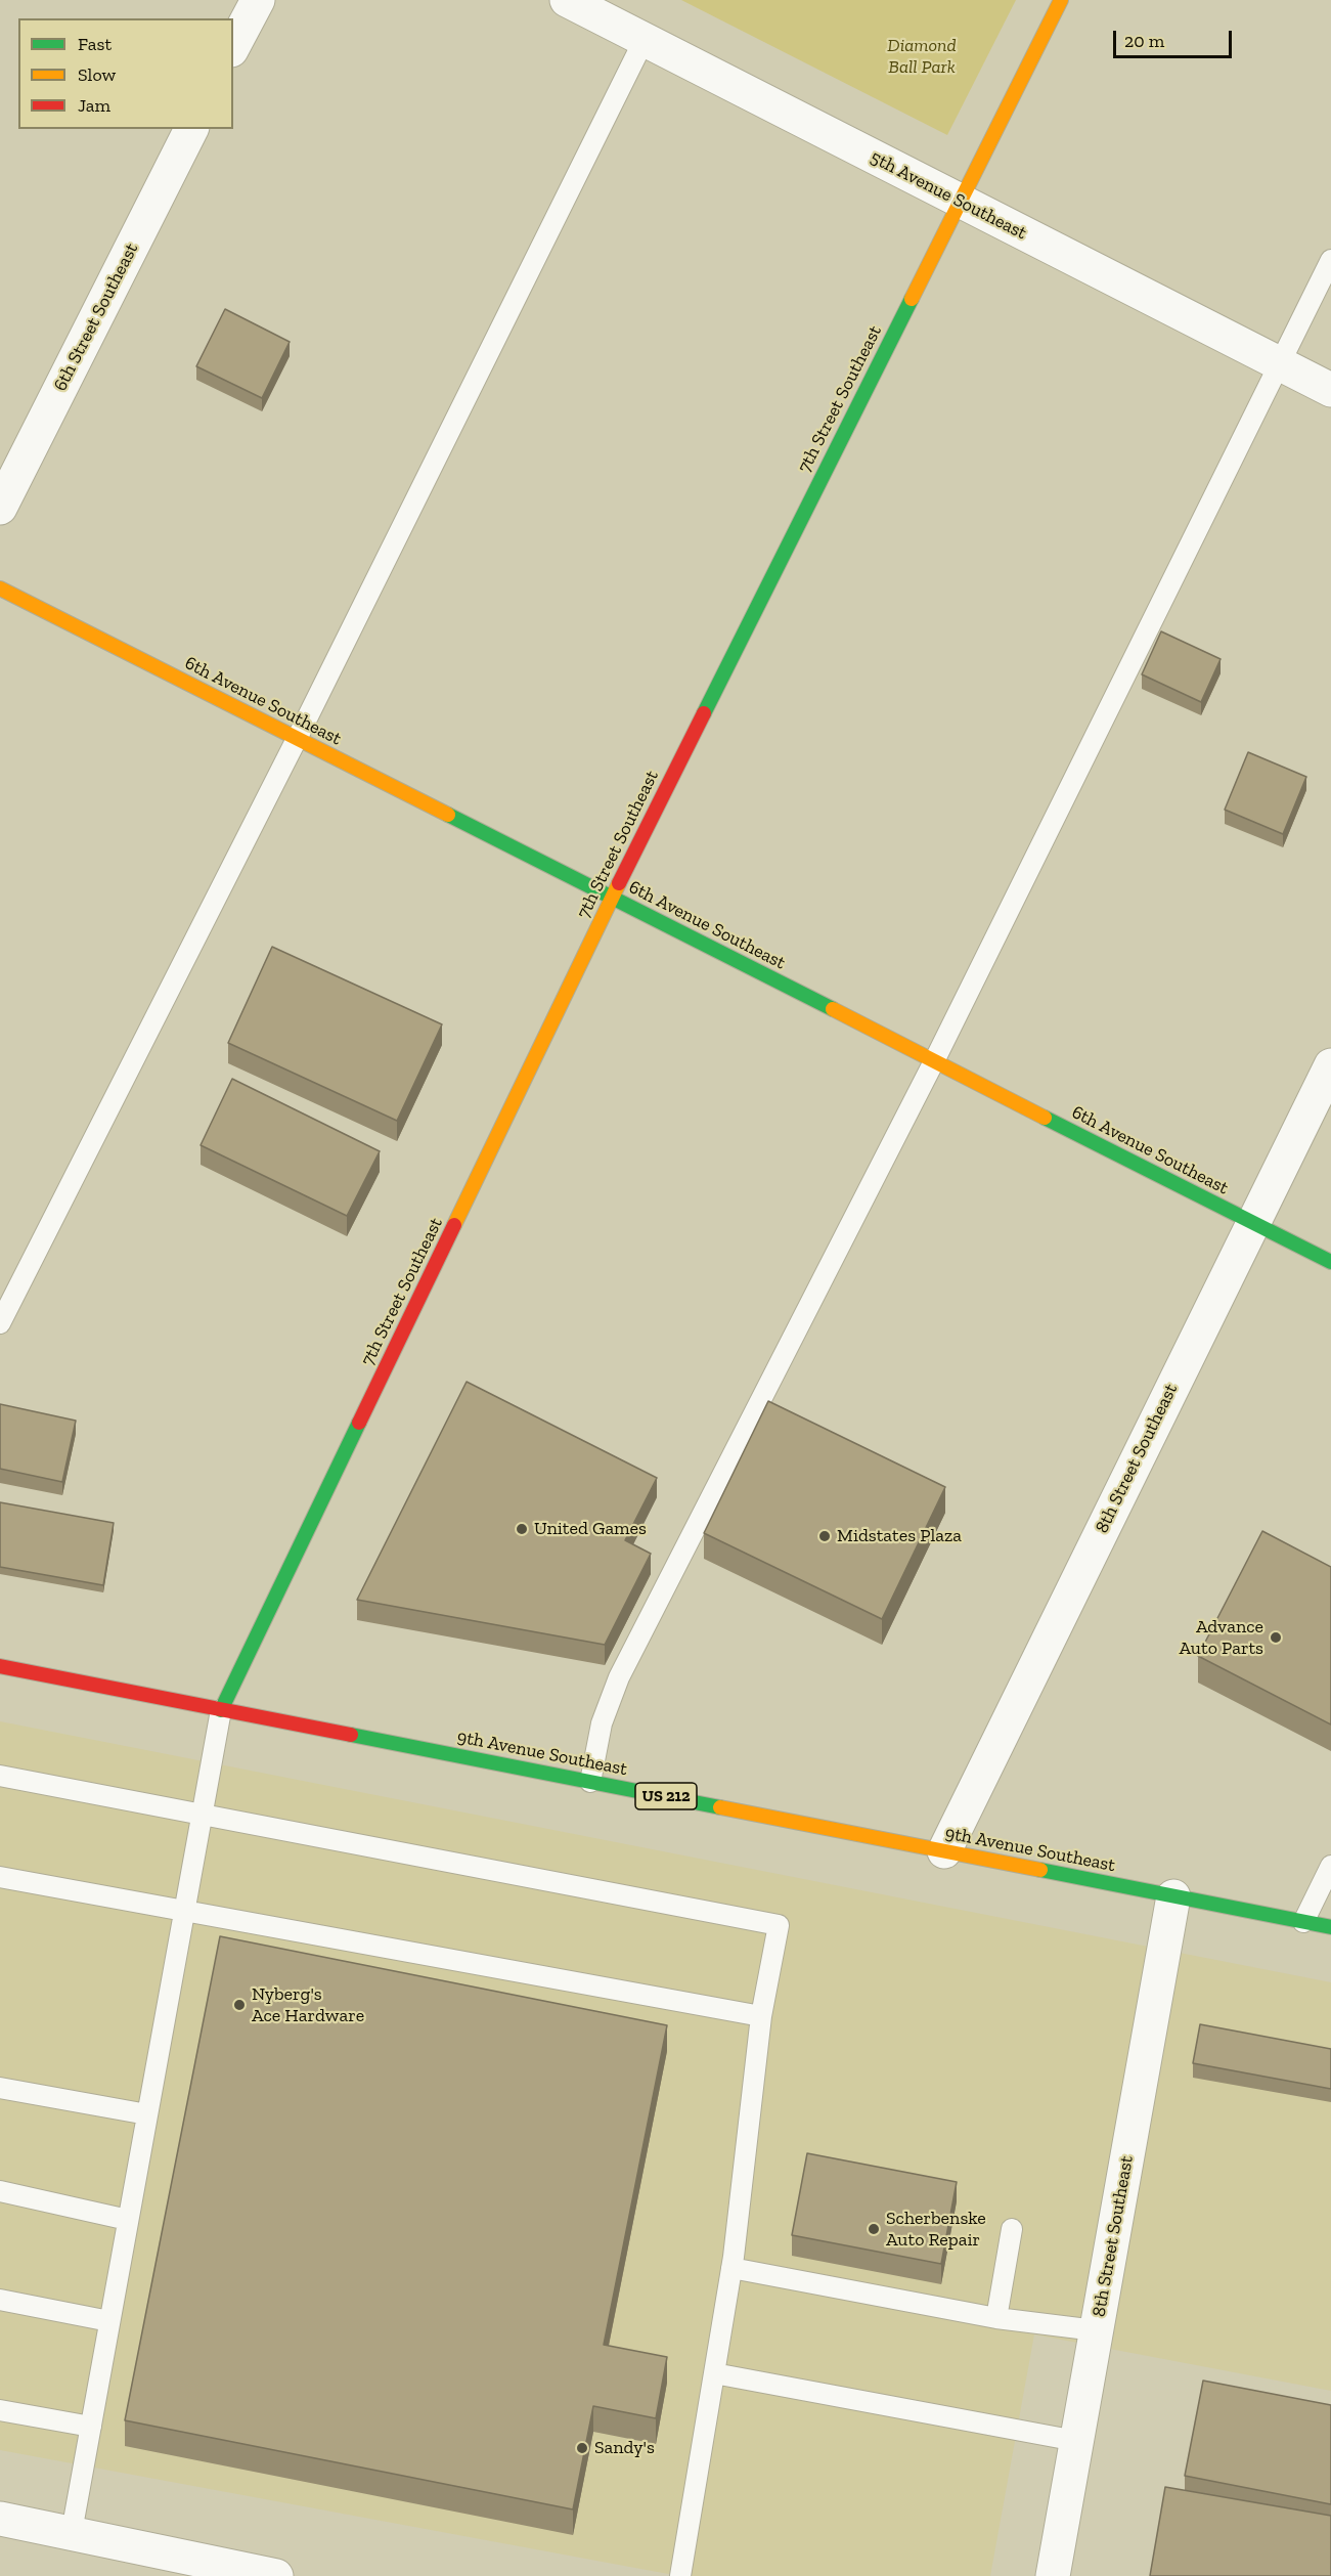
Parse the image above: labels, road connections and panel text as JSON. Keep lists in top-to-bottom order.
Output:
{
  "streets": {
    "street": [
      "5th Avenue Southeast",
      "6th Street Southeast",
      "7th Street Southeast",
      "6th Avenue Southeast",
      "8th Street Southeast",
      "9th Avenue Southeast",
      "US 212"
    ]
  },
  "crossings": [
    ["5th Avenue Southeast", "7th Street Southeast"],
    ["7th Street Southeast", "6th Avenue Southeast"],
    ["7th Street Southeast", "9th Avenue Southeast"],
    ["6th Avenue Southeast", "8th Street Southeast"],
    ["8th Street Southeast", "9th Avenue Southeast"]
  ],
  "parks": ["Diamond Ball Park"],
  "places": [
    "United Games",
    "Midstates Plaza",
    "Advance Auto Parts",
    "Nyberg's Ace Hardware",
    "Scherbenske Auto Repair",
    "Sandy's"
  ],
  "legend": ["Fast", "Slow", "Jam"],
  "scale_bar": "20 m"
}
